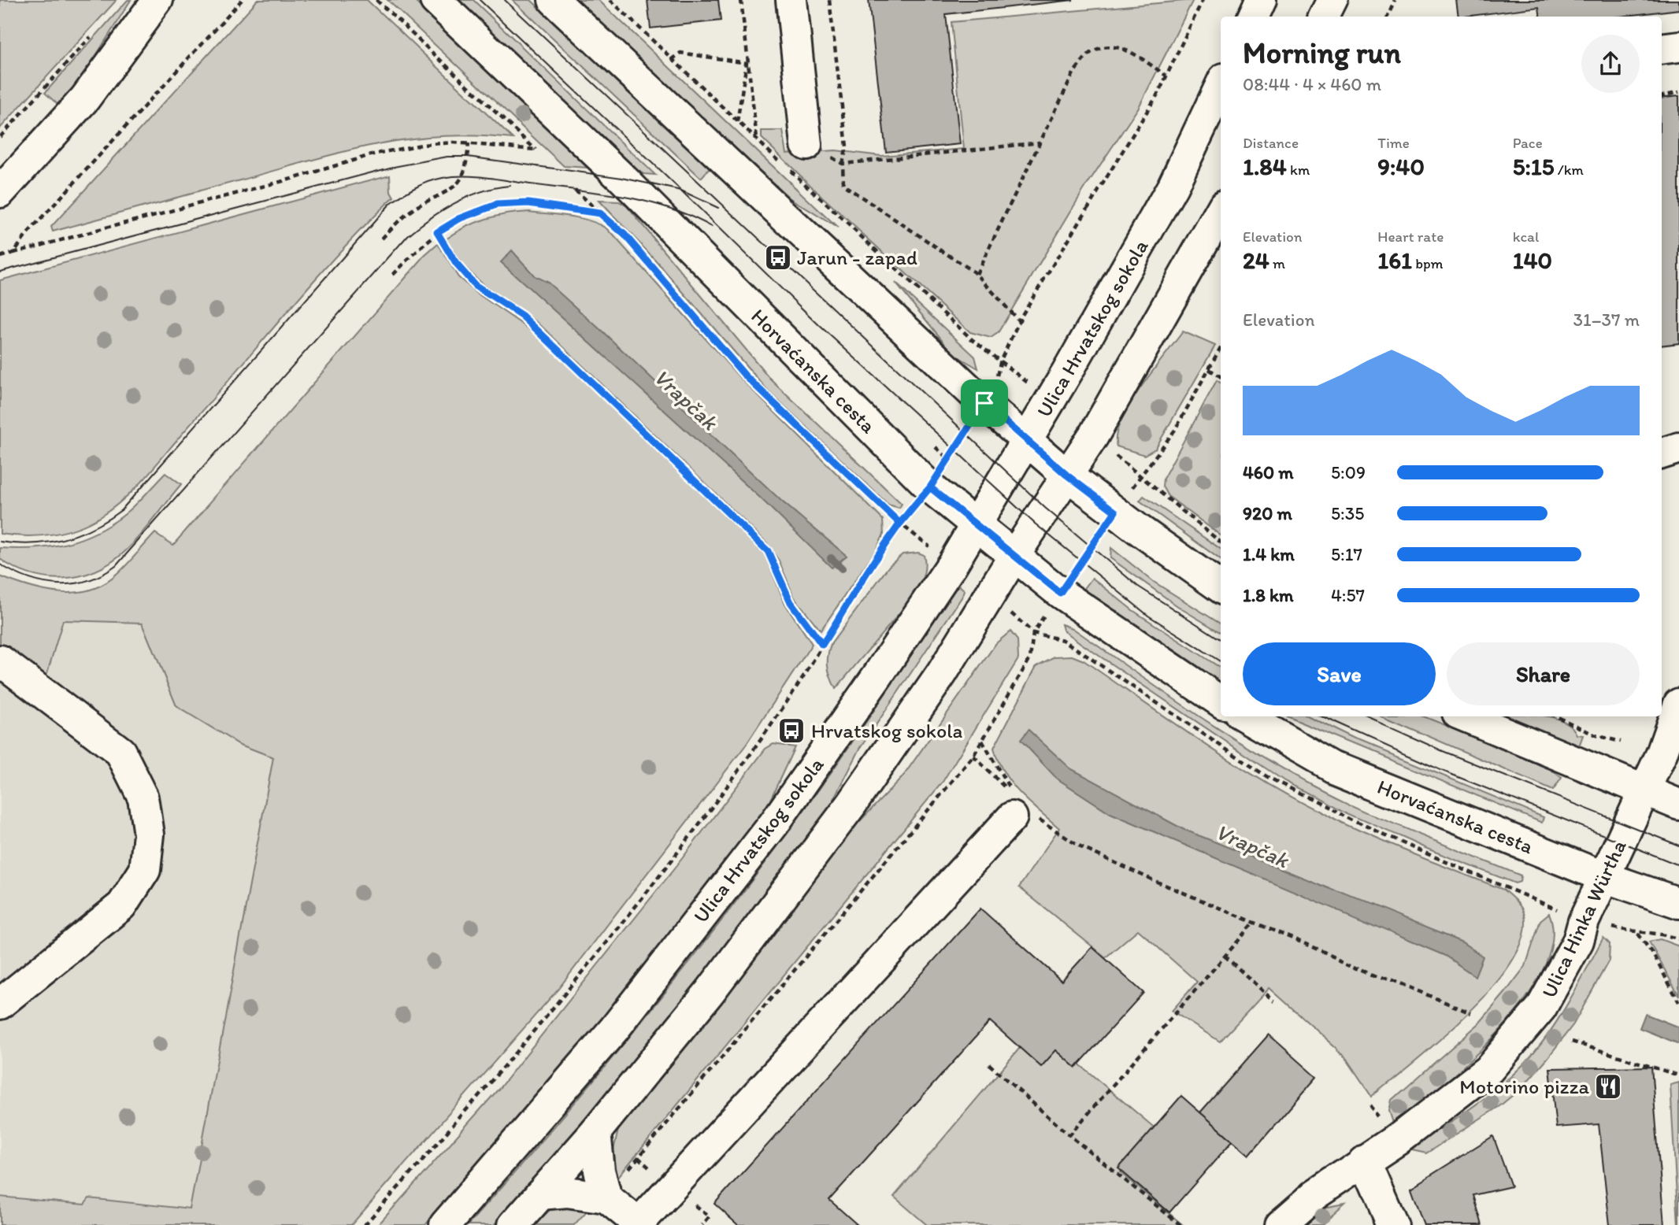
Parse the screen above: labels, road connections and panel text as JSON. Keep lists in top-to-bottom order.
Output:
{
  "streets": {
    "street": ["Ulica Hrvatskog sokola", "Horvaćanska cesta", "Ulica Hinka Würtha"]
  },
  "crossings": [
    ["Ulica Hrvatskog sokola", "Horvaćanska cesta"],
    ["Horvaćanska cesta", "Ulica Hinka Würtha"]
  ],
  "water": ["Vrapčak"],
  "places": {
    "bus stop": ["Jarun - zapad", "Hrvatskog sokola"],
    "restaurant": ["Motorino pizza"]
  },
  "page": {
    "heading": ["Morning run", "08:44 · 4 × 460 m"],
    "stats": [
      ["Distance", "1.84 km"],
      ["Time", "9:40"],
      ["Pace", "5:15 /km"],
      ["Elevation", "24 m"],
      ["Heart rate", "161 bpm"],
      ["kcal", "140"]
    ],
    "chart": ["Elevation", "31–37 m"],
    "list": [
      {
        "name": "460 m",
        "note": "5:09"
      },
      {
        "name": "920 m",
        "note": "5:35"
      },
      {
        "name": "1.4 km",
        "note": "5:17"
      },
      {
        "name": "1.8 km",
        "note": "4:57"
      }
    ],
    "buttons": ["Save", "Share"]
  }
}
